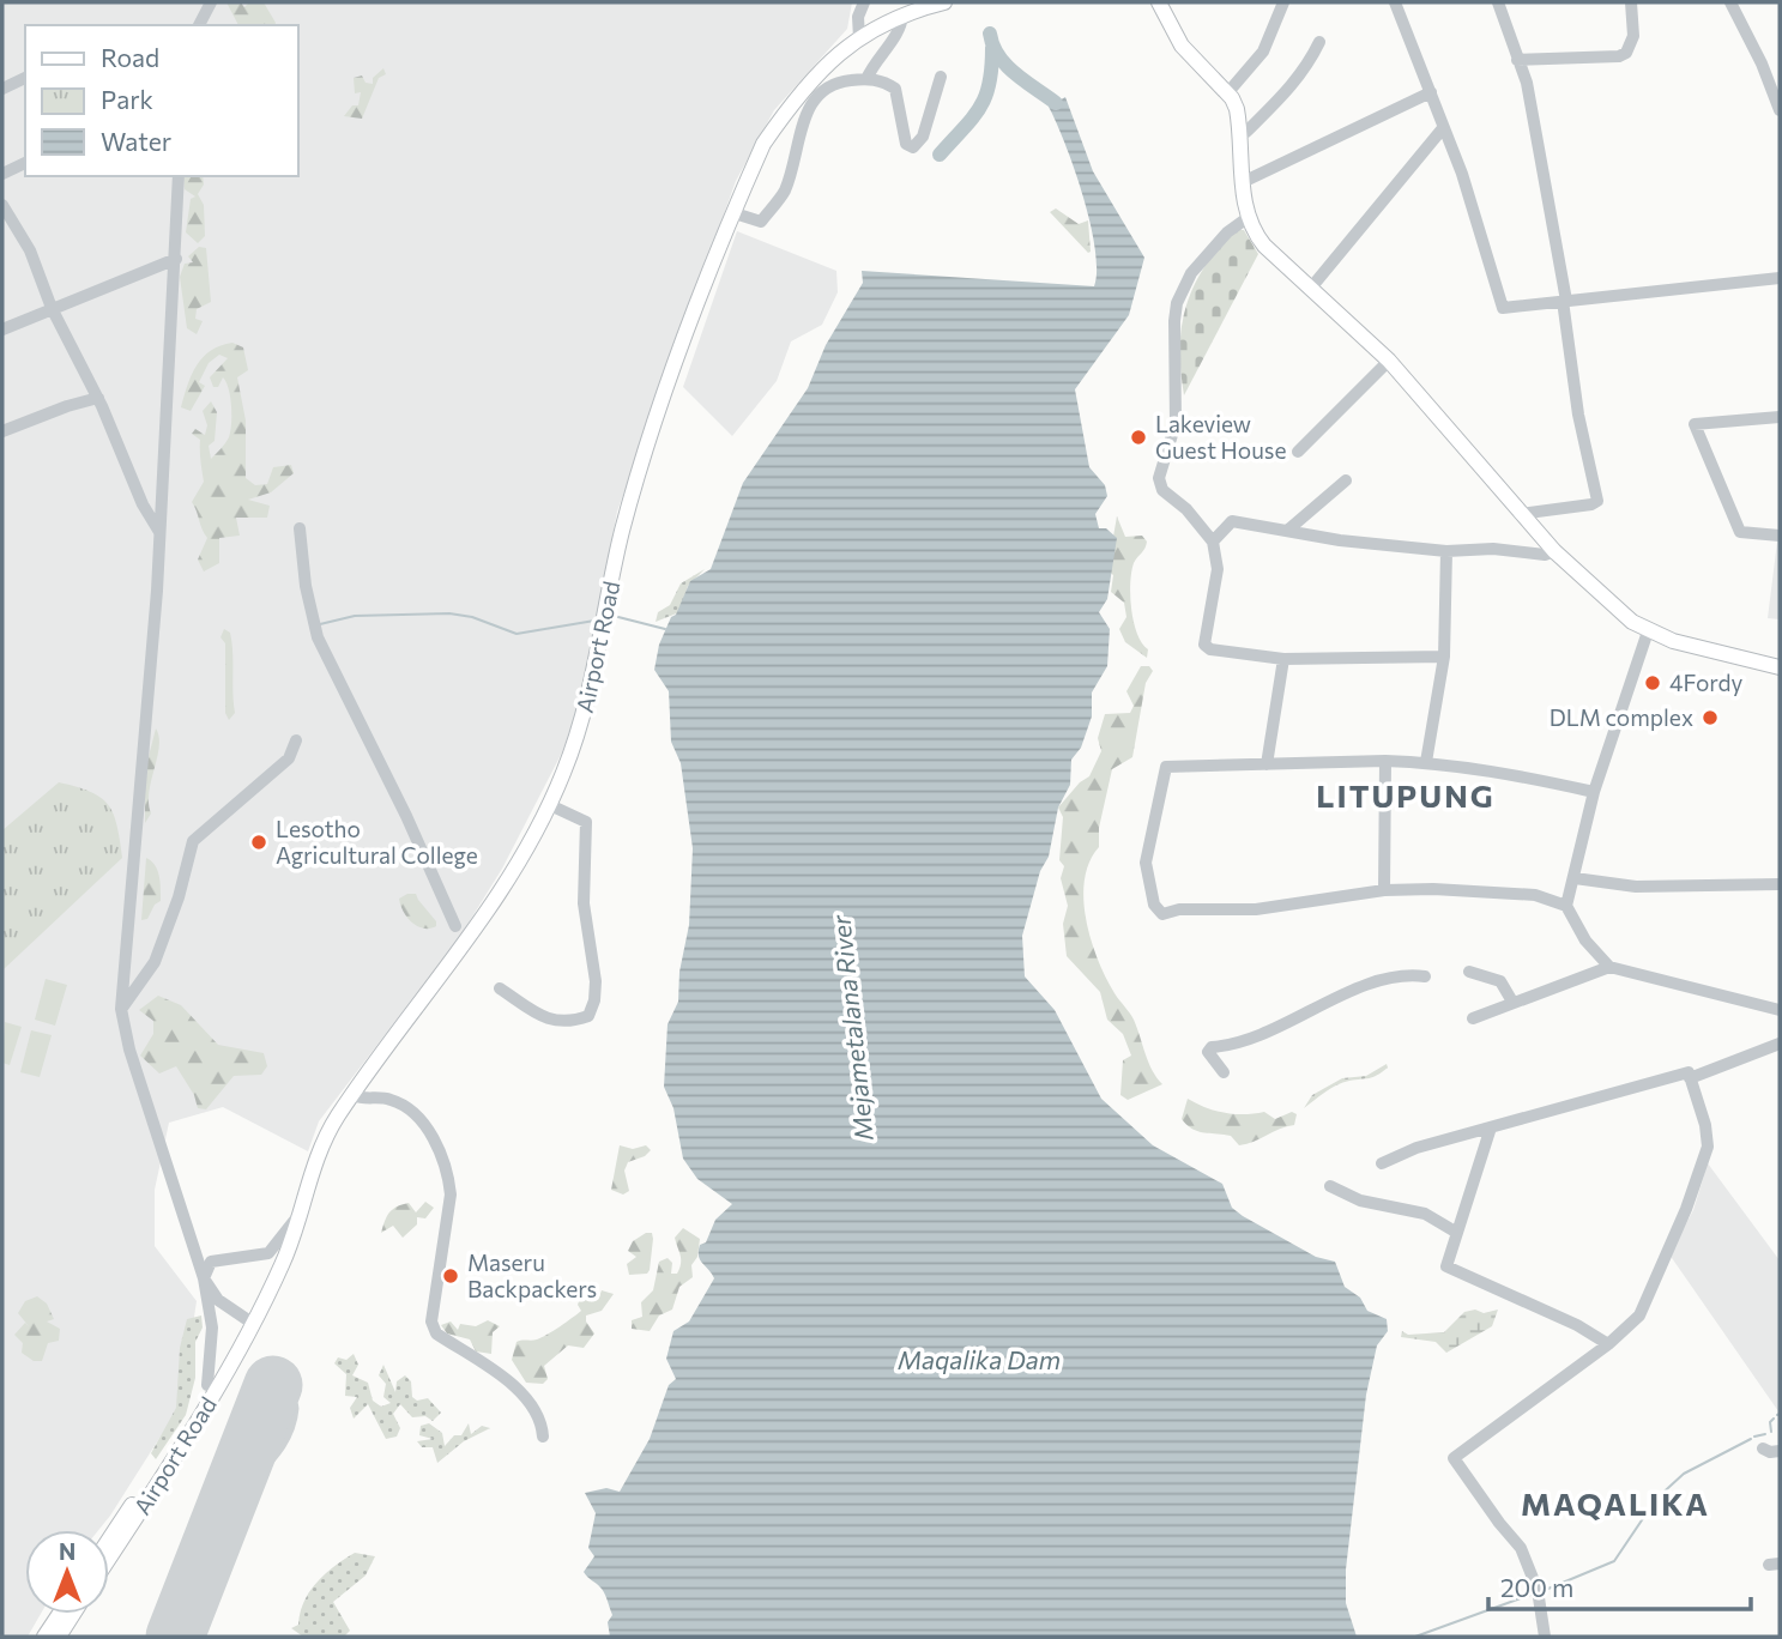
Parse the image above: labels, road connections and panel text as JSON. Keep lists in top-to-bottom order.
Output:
{
  "streets": {
    "main road": ["Airport Road"]
  },
  "districts": ["LITUPUNG", "MAQALIKA"],
  "water": ["Mejametalana River", "Maqalika Dam"],
  "places": [
    "Lakeview Guest House",
    "4Fordy",
    "DLM complex",
    "Lesotho Agricultural College",
    "Maseru Backpackers"
  ],
  "legend": ["Road", "Park", "Water"],
  "scale_bar": "200 m",
  "north": "top"
}
